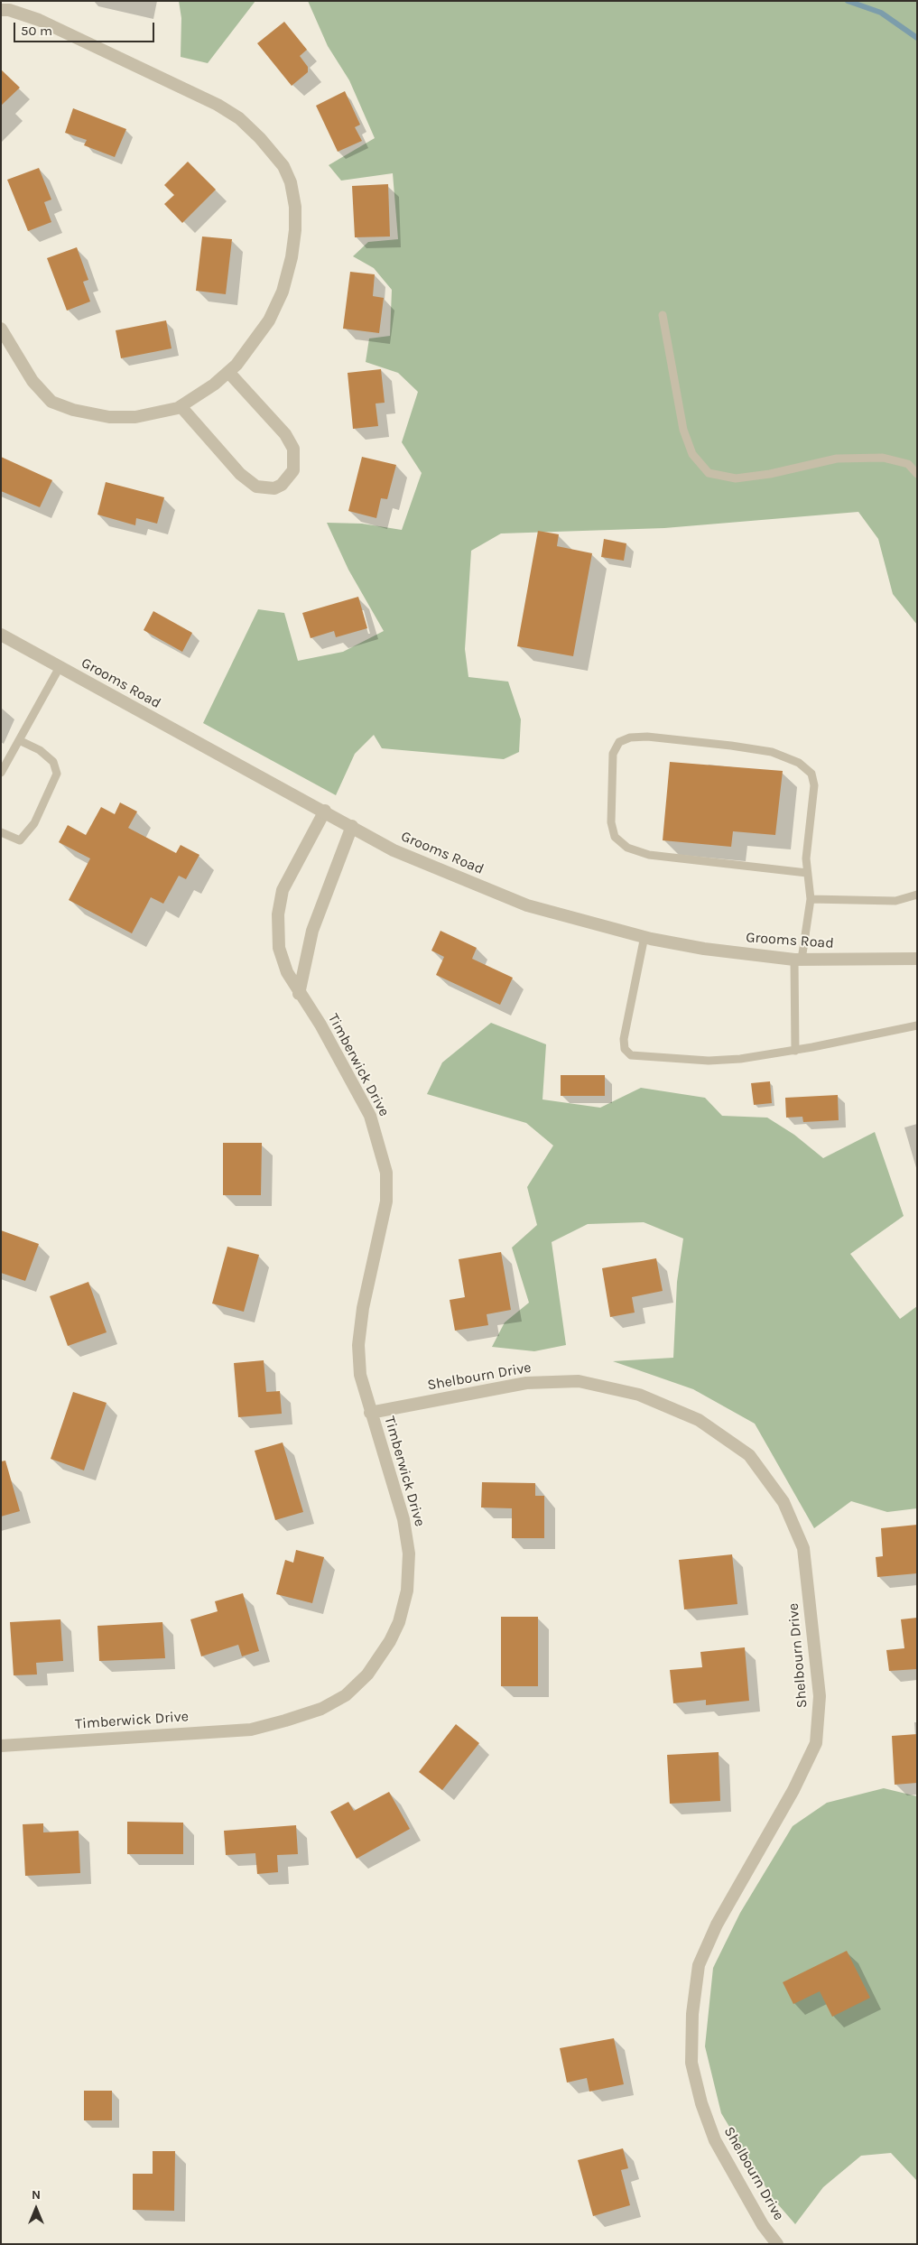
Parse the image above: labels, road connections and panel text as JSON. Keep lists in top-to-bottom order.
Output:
{
  "streets": {
    "street": ["Grooms Road", "Timberwick Drive", "Shelbourn Drive"]
  },
  "crossings": [
    ["Grooms Road", "Timberwick Drive"],
    ["Timberwick Drive", "Shelbourn Drive"]
  ],
  "scale_bar": "50 m",
  "north": "top"
}
